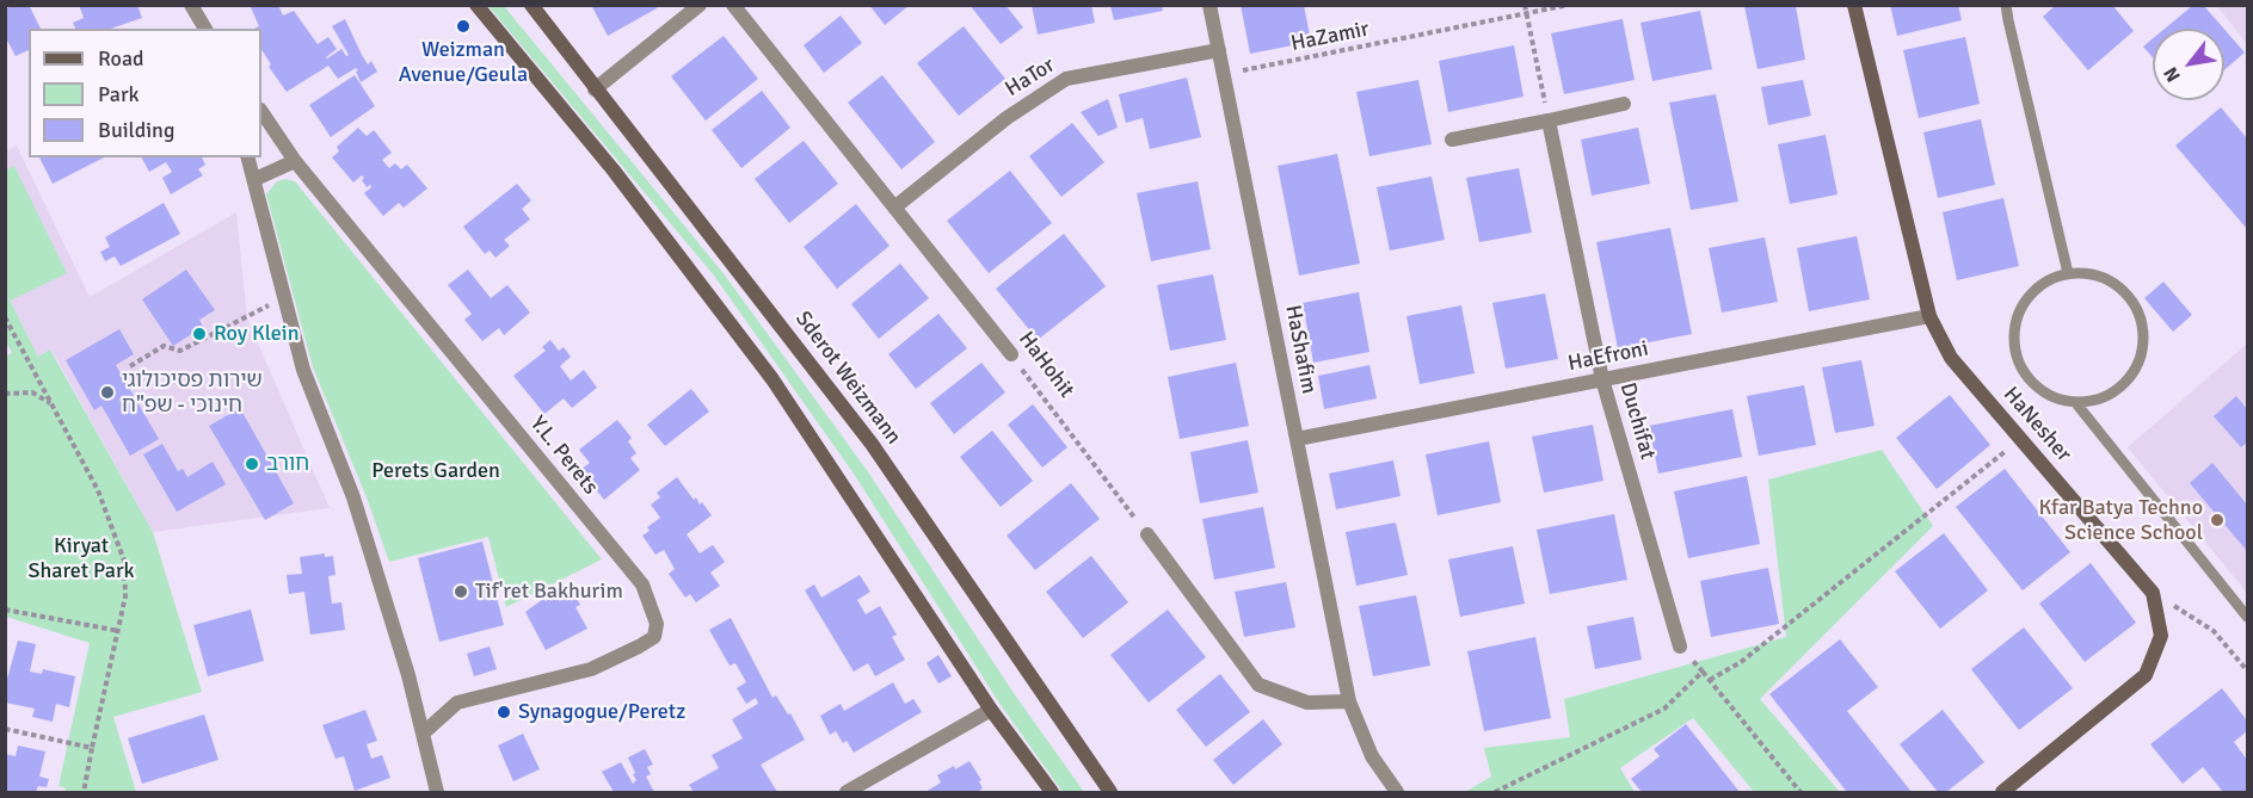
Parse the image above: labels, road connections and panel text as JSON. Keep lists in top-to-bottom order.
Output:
{
  "streets": {
    "street": [
      "HaTor",
      "HaShafim",
      "HaEfroni",
      "HaHohit",
      "Sderot Weizmann",
      "Duchifat",
      "HaNesher",
      "Y.L. Perets"
    ],
    "path": ["HaZamir"]
  },
  "crossings": [
    ["HaZamir", "HaShafim"],
    ["HaTor", "HaShafim"],
    ["HaTor", "HaHohit"],
    ["HaShafim", "HaEfroni"],
    ["HaEfroni", "Duchifat"],
    ["HaEfroni", "HaNesher"]
  ],
  "parks": ["Perets Garden", "Kiryat Sharet Park"],
  "places": [
    "Weizman Avenue/Geula",
    "Roy Klein",
    "שירות פסיכולוגי חינוכי - שפ\"ח",
    "חורב",
    "Kfar Batya Techno Science School",
    "Tif'ret Bakhurim",
    "Synagogue/Peretz"
  ],
  "legend": ["Road", "Park", "Building"],
  "north": "bottom left"
}
